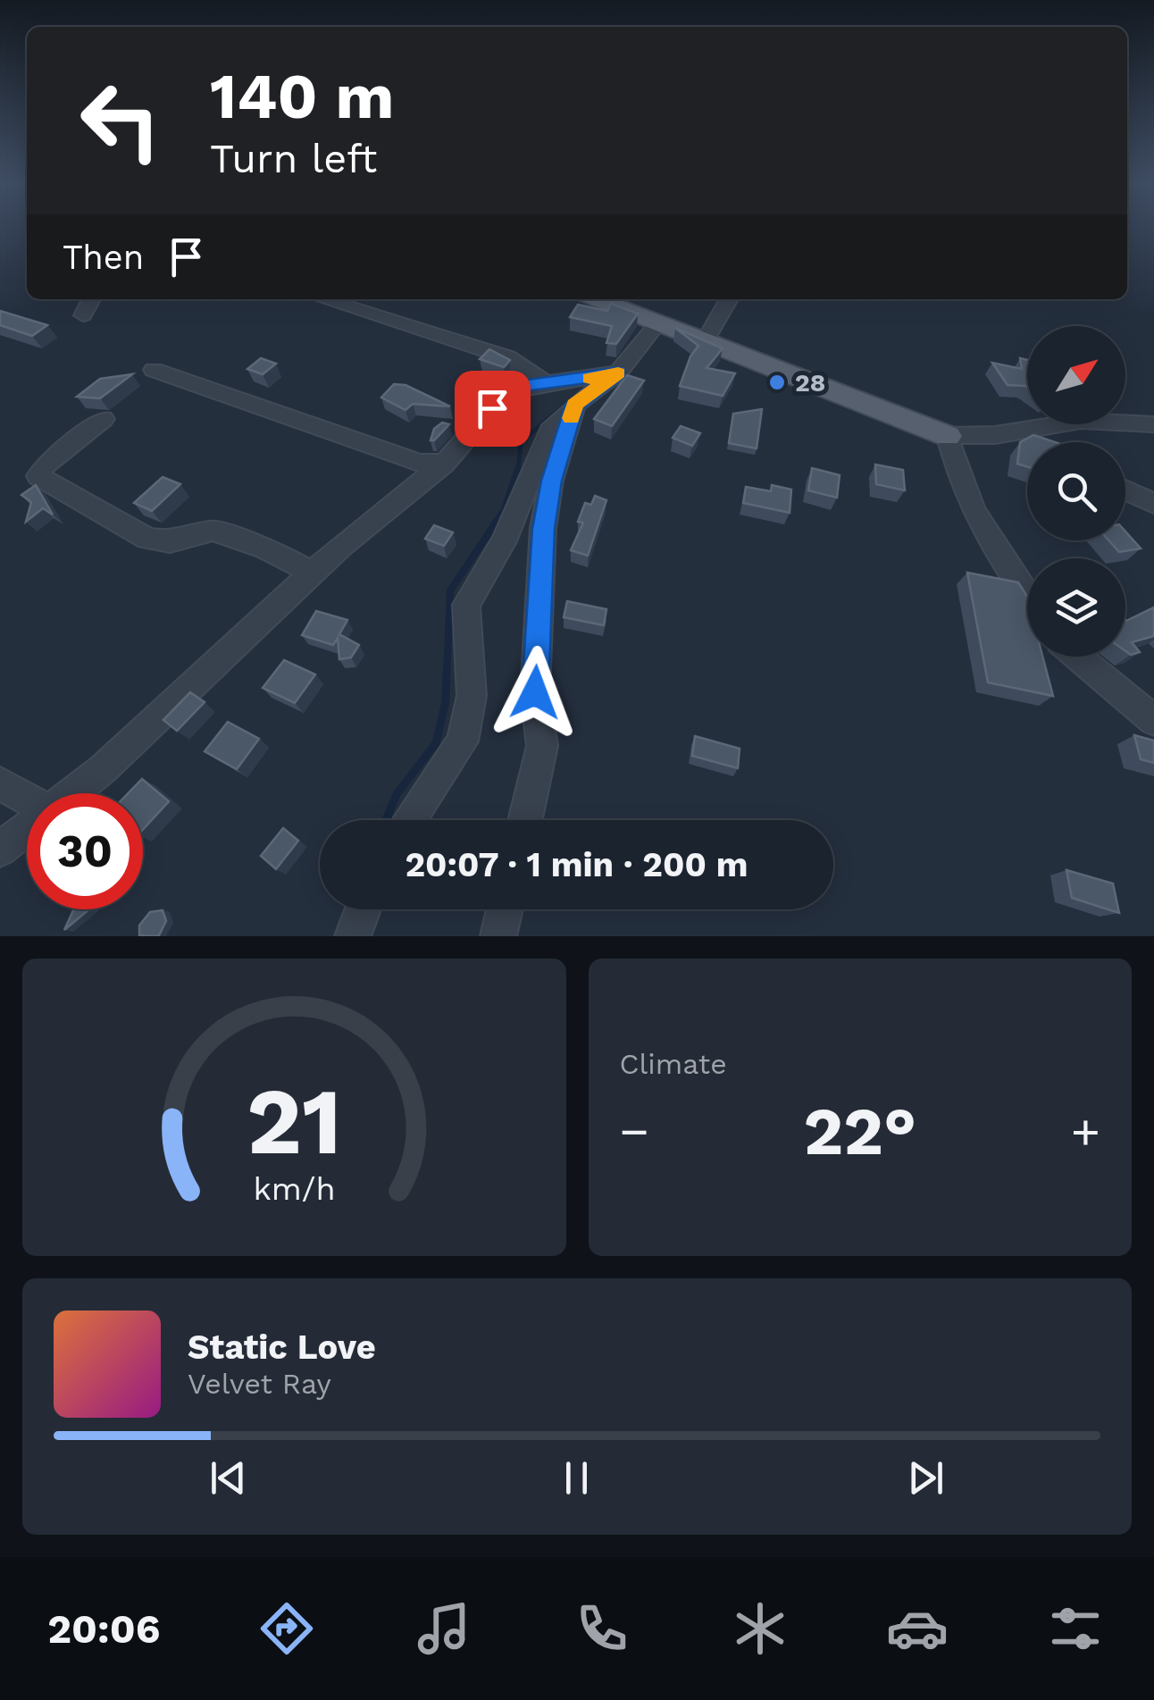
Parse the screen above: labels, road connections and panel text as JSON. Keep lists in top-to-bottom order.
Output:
{
  "places": ["28"],
  "north": "top right",
  "page": {
    "turn": ["140 m", "Turn left"],
    "then": "Then",
    "limit": "30",
    "trip": "20:07 · 1 min · 200 m",
    "tile": "Climate",
    "heat": ["−", "22°", "+"],
    "song": ["Static Love", "Velvet Ray"],
    "tabs": "20:06",
    "gauge": ["21", "km/h"]
  }
}
